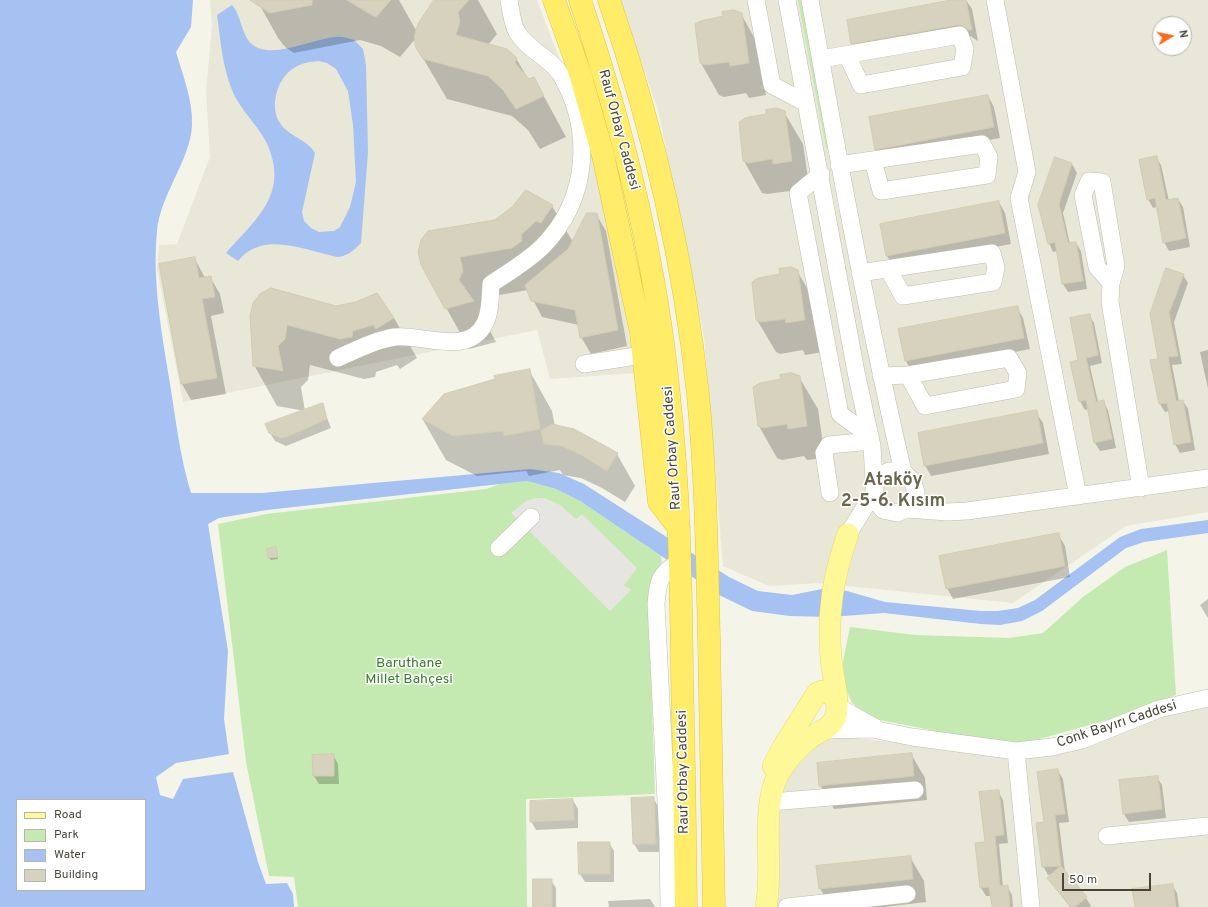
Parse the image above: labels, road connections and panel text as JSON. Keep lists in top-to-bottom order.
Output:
{
  "streets": {
    "highway": ["Rauf Orbay Caddesi"],
    "street": ["Conk Bayırı Caddesi"]
  },
  "districts": ["Ataköy 2-5-6. Kısım"],
  "parks": ["Baruthane Millet Bahçesi"],
  "legend": [
    "Road",
    "Park",
    "Water",
    "Building"
  ],
  "scale_bar": "50 m",
  "north": "right"
}
